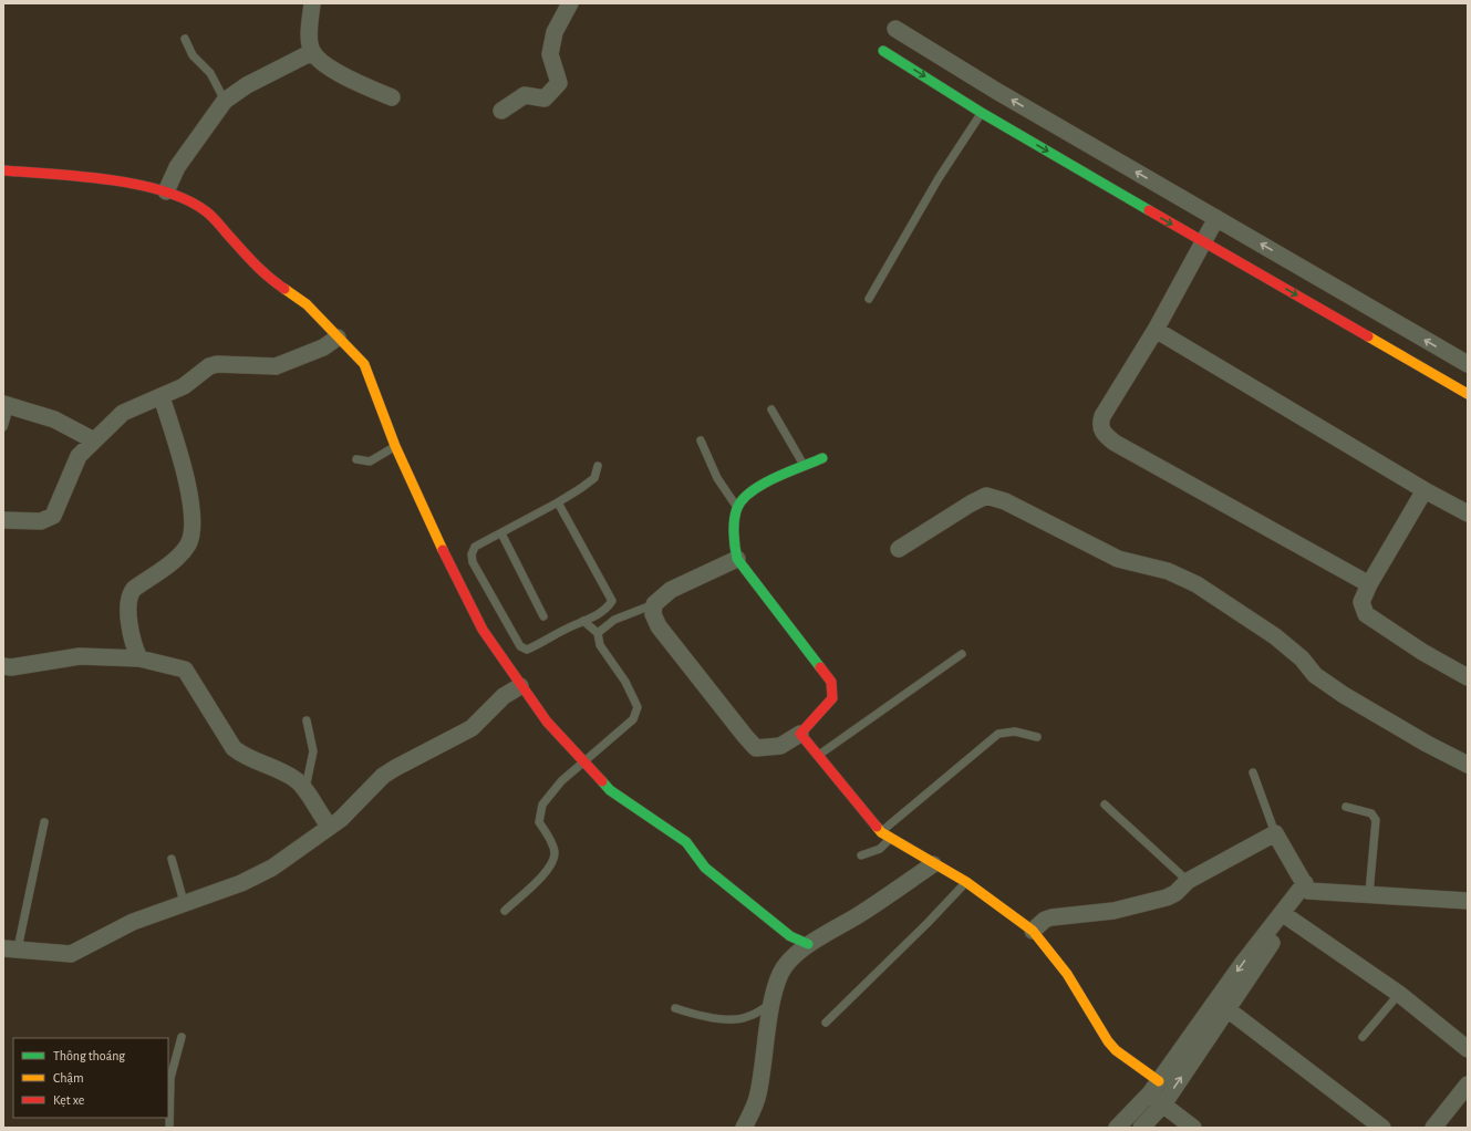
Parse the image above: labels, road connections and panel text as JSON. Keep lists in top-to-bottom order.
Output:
{
  "legend": ["Thông thoáng", "Chậm", "Kẹt xe"]
}
